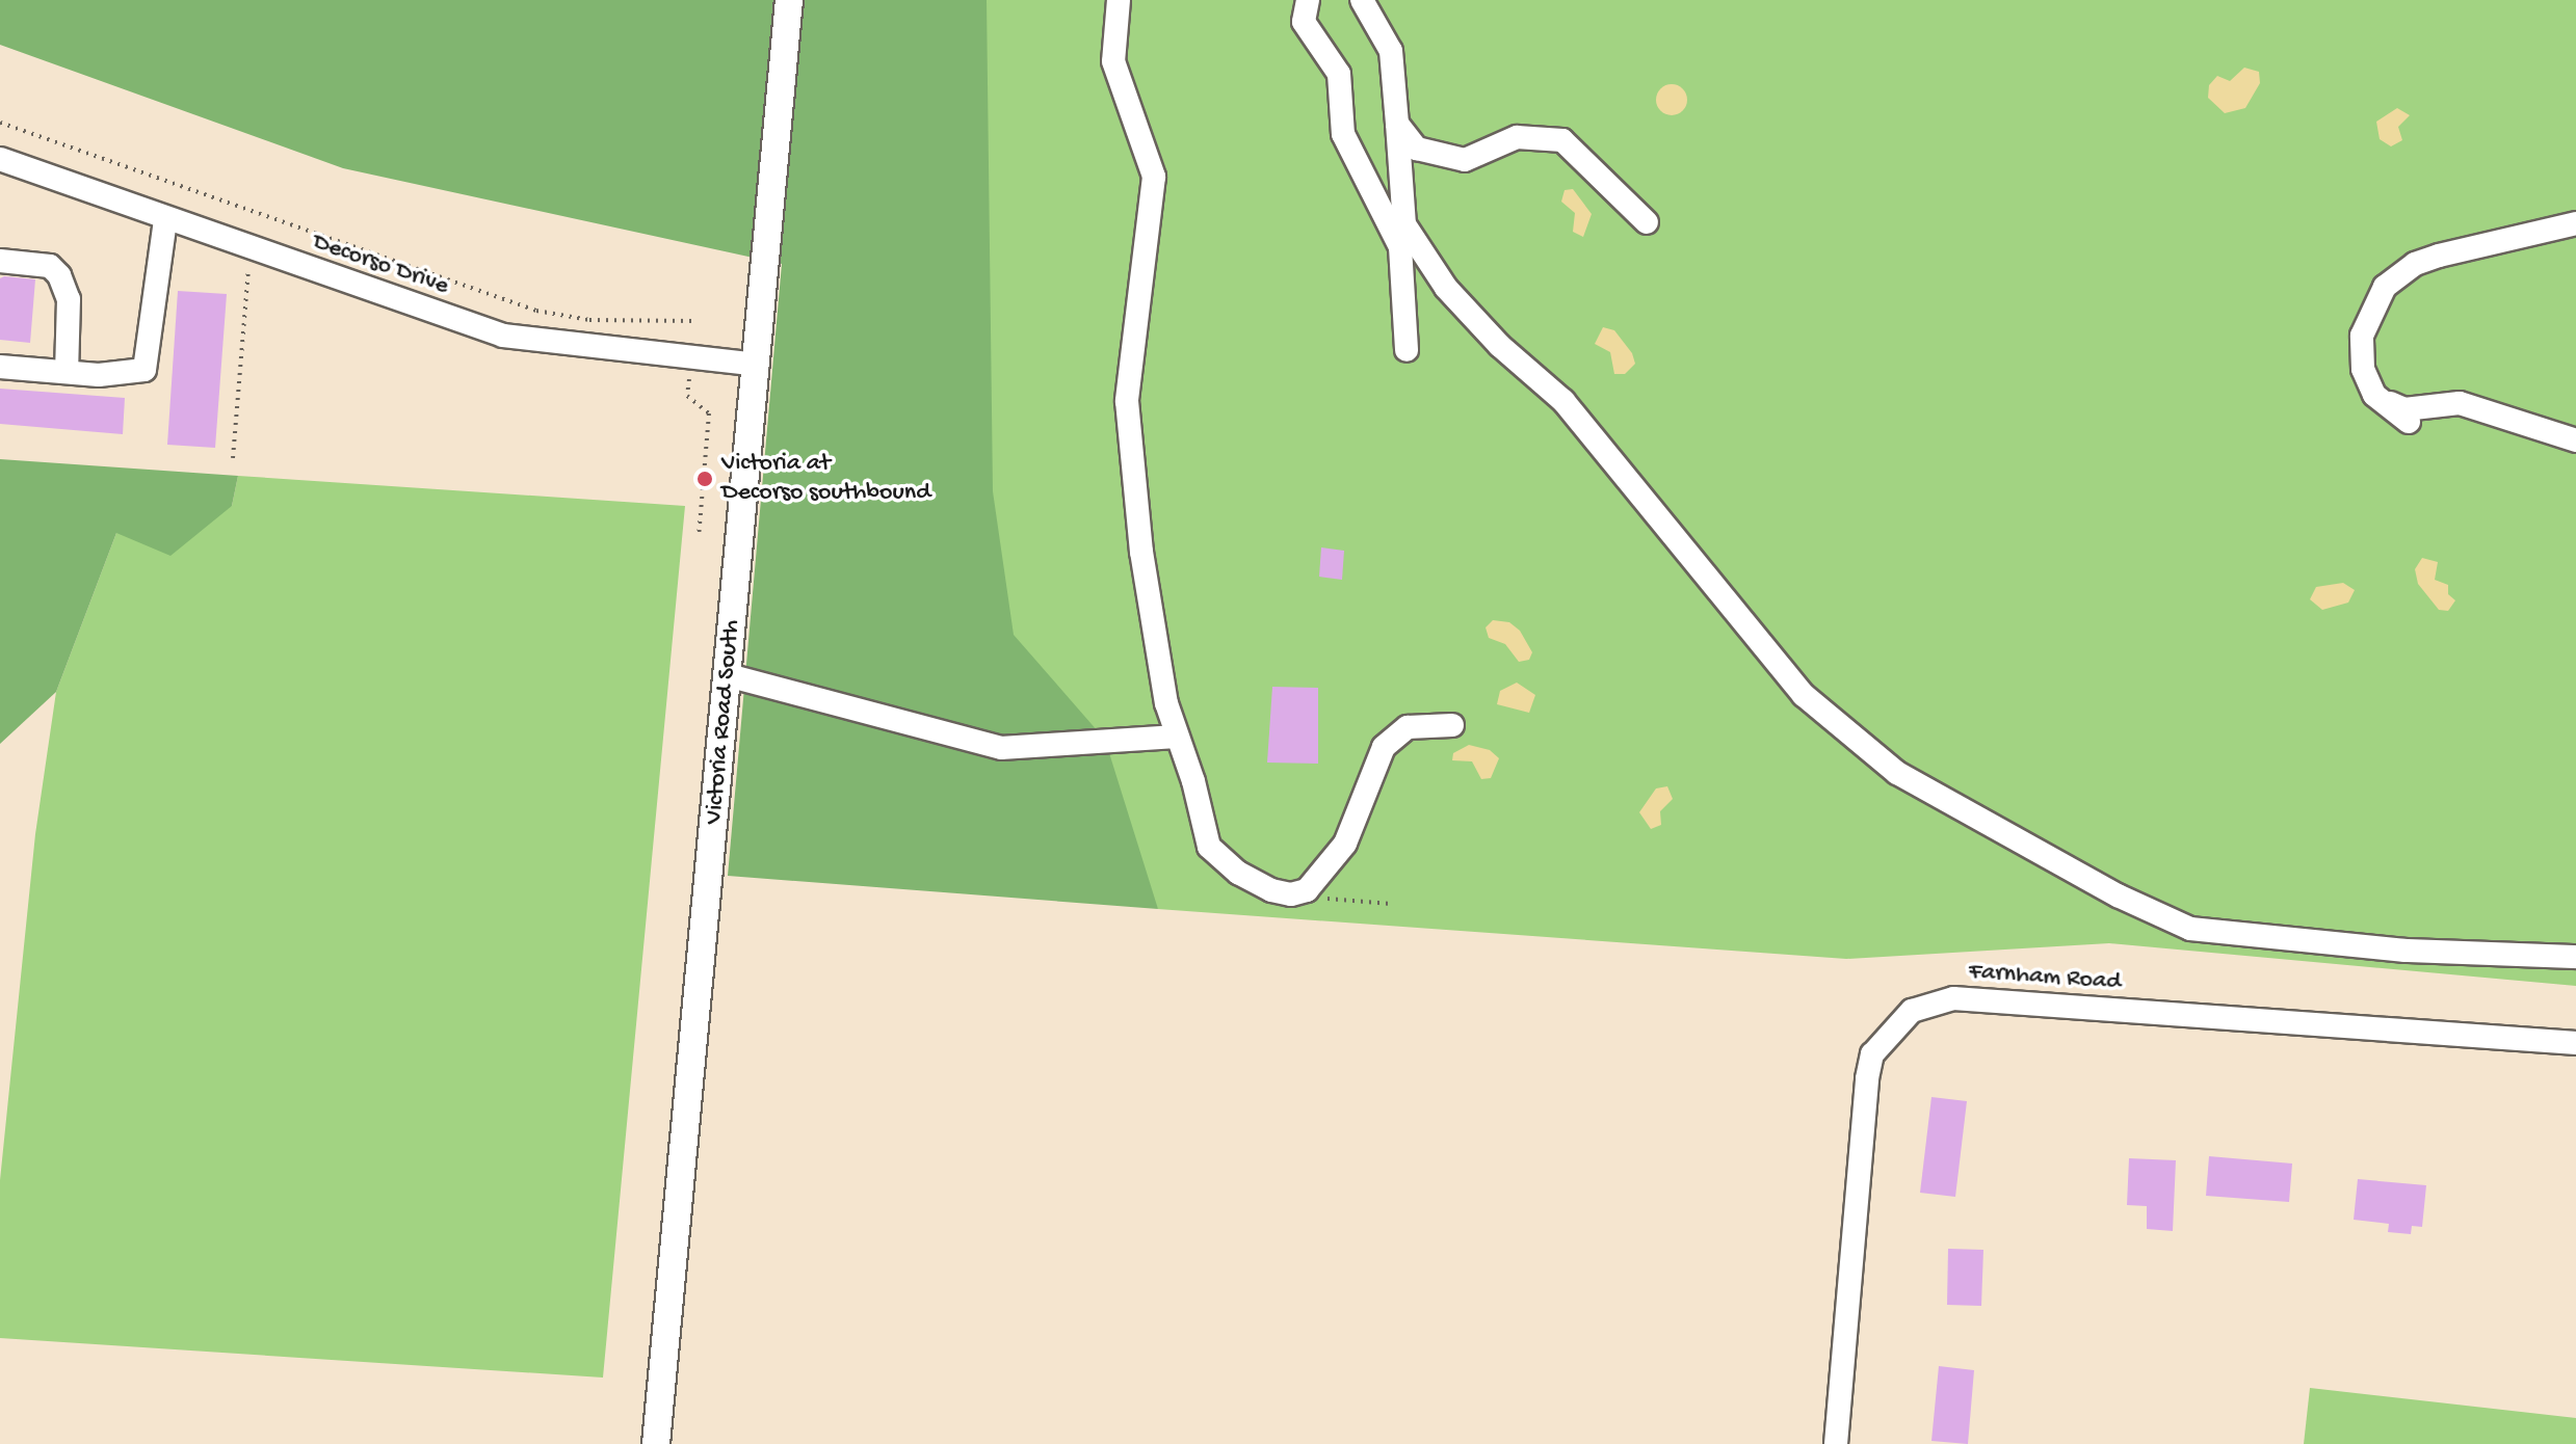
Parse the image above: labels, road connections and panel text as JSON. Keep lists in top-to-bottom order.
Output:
{
  "streets": {
    "main road": ["Victoria Road South"],
    "street": ["Decorso Drive", "Farnham Road"]
  },
  "crossings": [
    ["Decorso Drive", "Victoria Road South"]
  ],
  "places": ["Victoria at Decorso southbound"]
}
